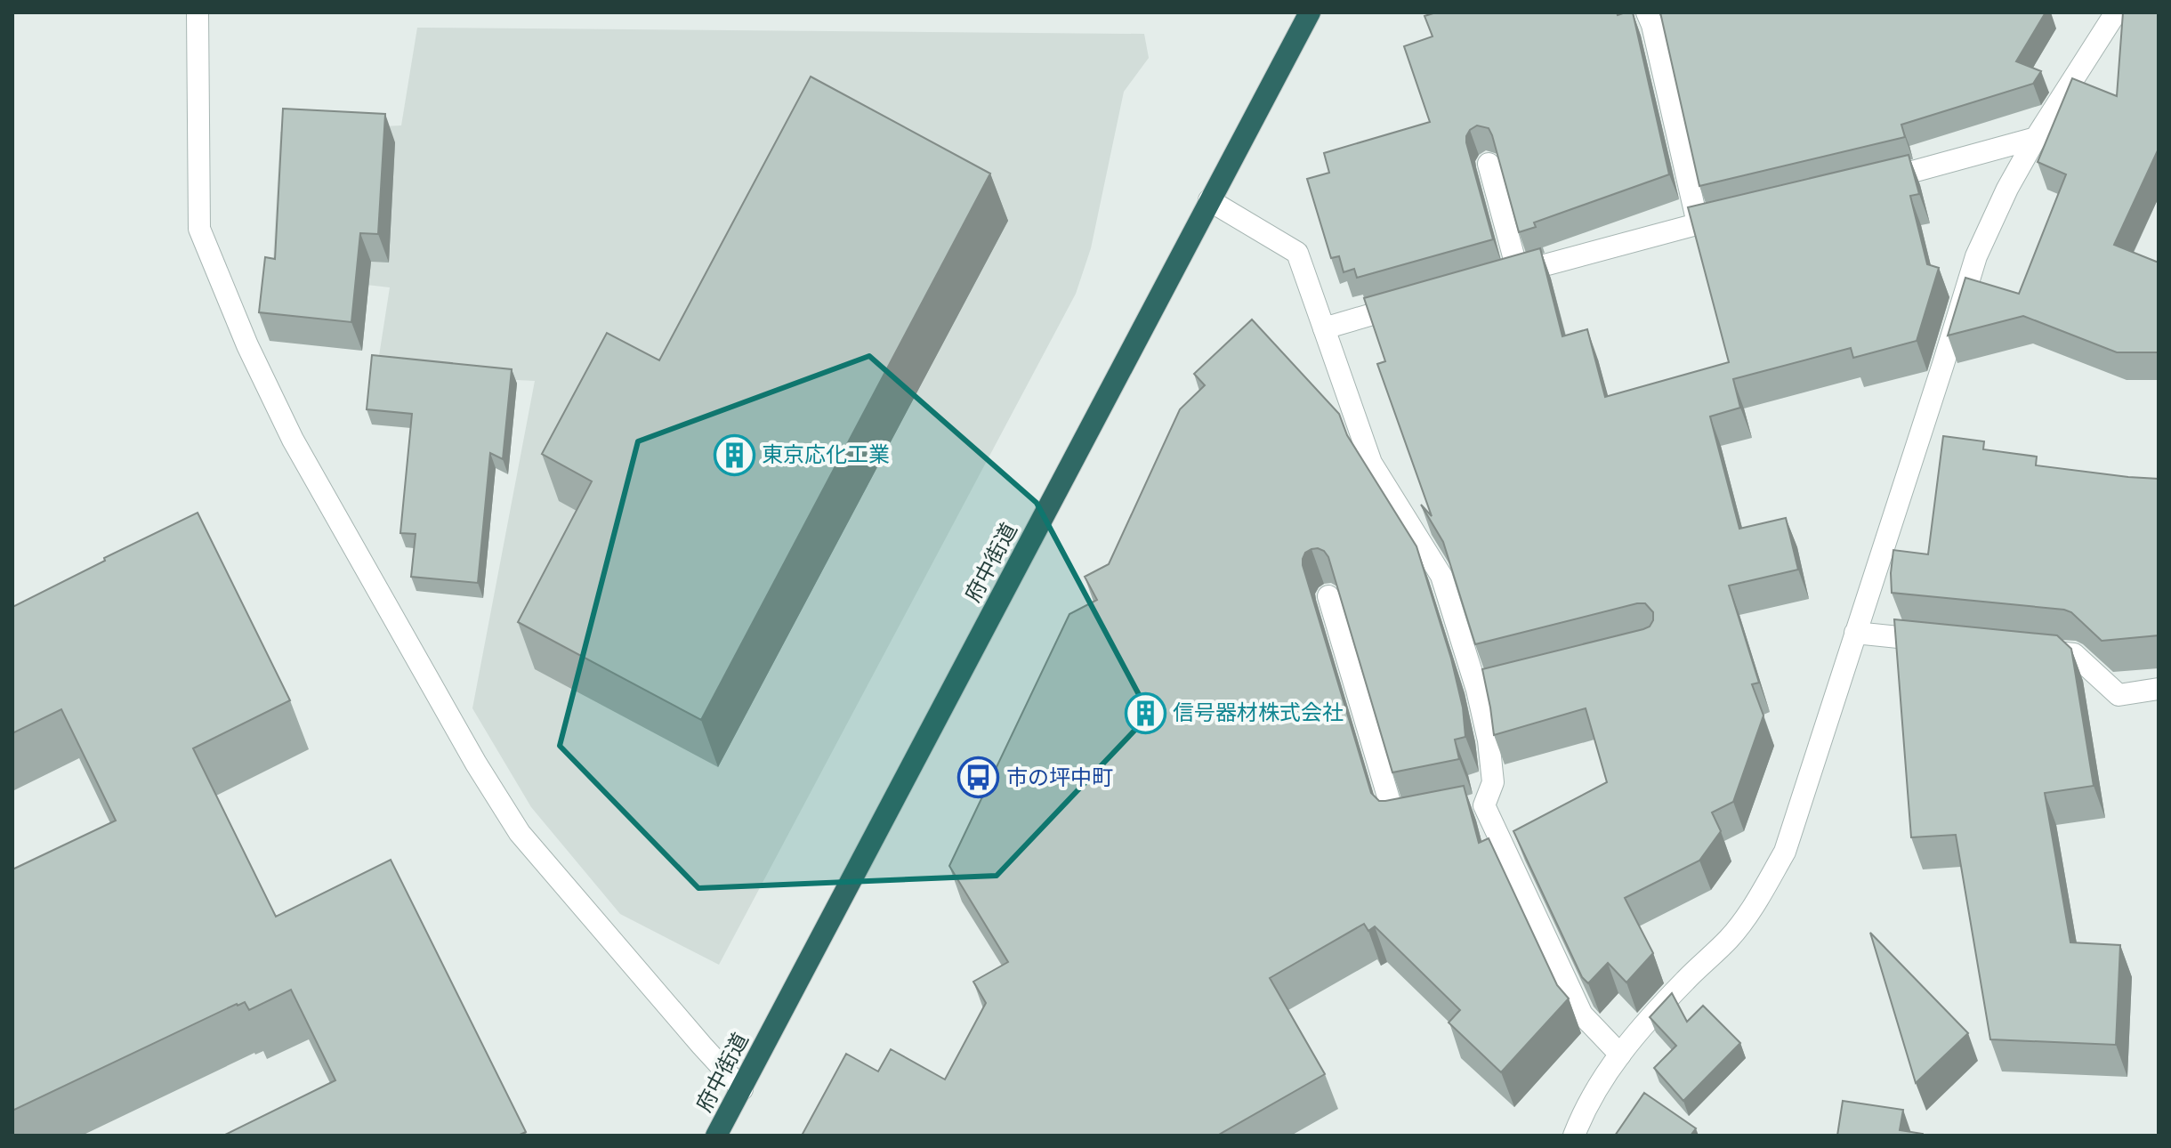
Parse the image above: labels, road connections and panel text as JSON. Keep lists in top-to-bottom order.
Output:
{
  "streets": {
    "highway": ["府中街道"]
  },
  "places": {
    "building": ["東京応化工業", "信号器材株式会社"],
    "bus stop": ["市の坪中町"]
  }
}
